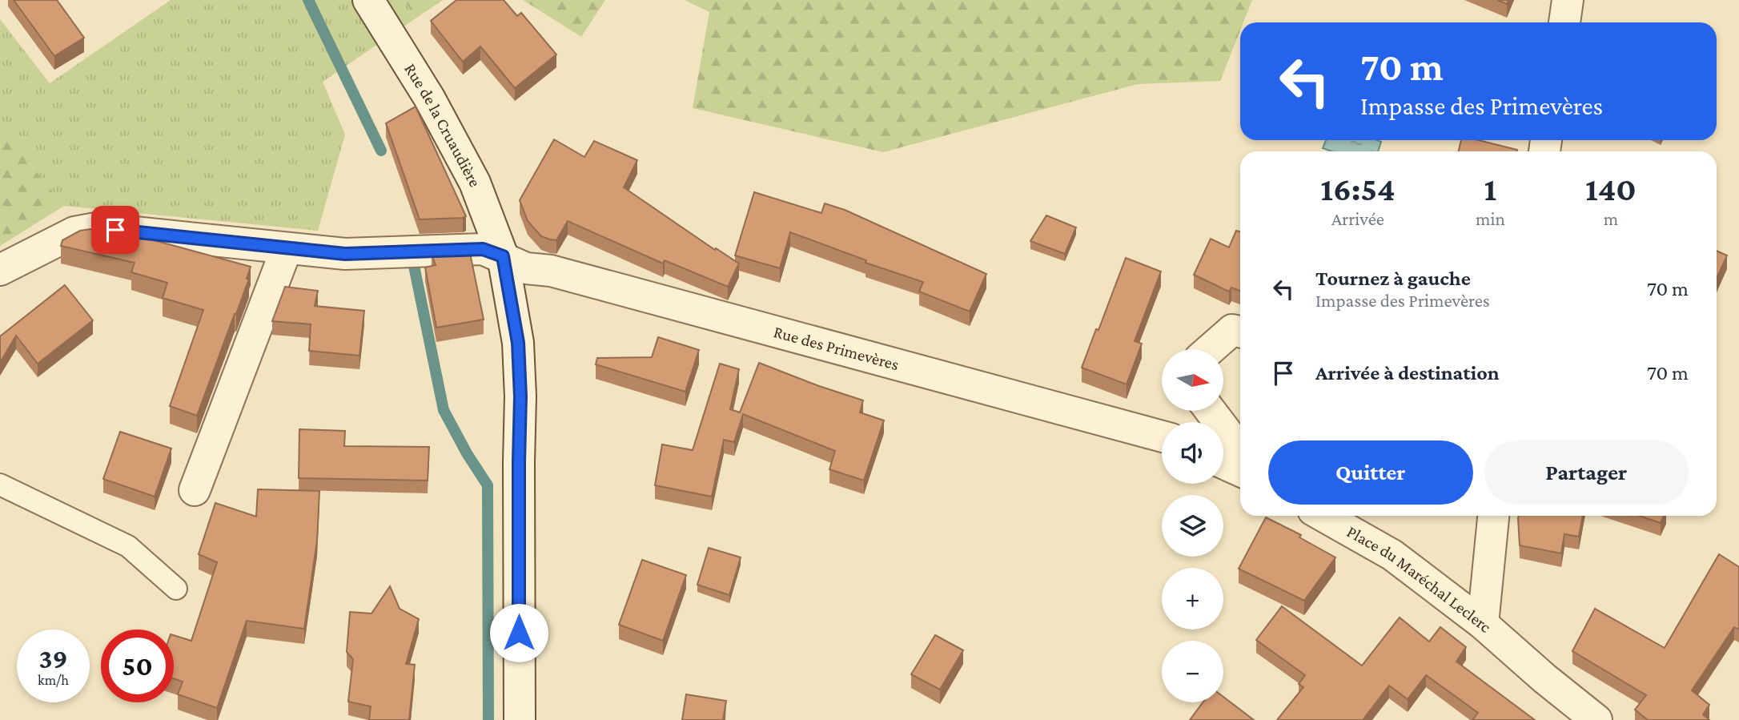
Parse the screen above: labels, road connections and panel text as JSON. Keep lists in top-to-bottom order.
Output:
{
  "streets": {
    "street": ["Rue de la Cruaudière", "Rue des Primevères", "Place du Maréchal Leclerc"]
  },
  "crossings": [
    ["Rue de la Cruaudière", "Rue des Primevères"]
  ],
  "north": "right",
  "page": {
    "turn": ["70 m", "Impasse des Primevères"],
    "eta": [
      "16:54",
      "Arrivée",
      "1",
      "min",
      "140",
      "m"
    ],
    "list": [
      {
        "name": "Tournez à gauche",
        "note": "Impasse des Primevères",
        "value": "70 m"
      },
      {
        "name": "Arrivée à destination",
        "value": "70 m"
      }
    ],
    "map_buttons": ["+", "−"],
    "buttons": ["Quitter", "Partager"],
    "speed": "39 km/h",
    "limit": "50"
  }
}
